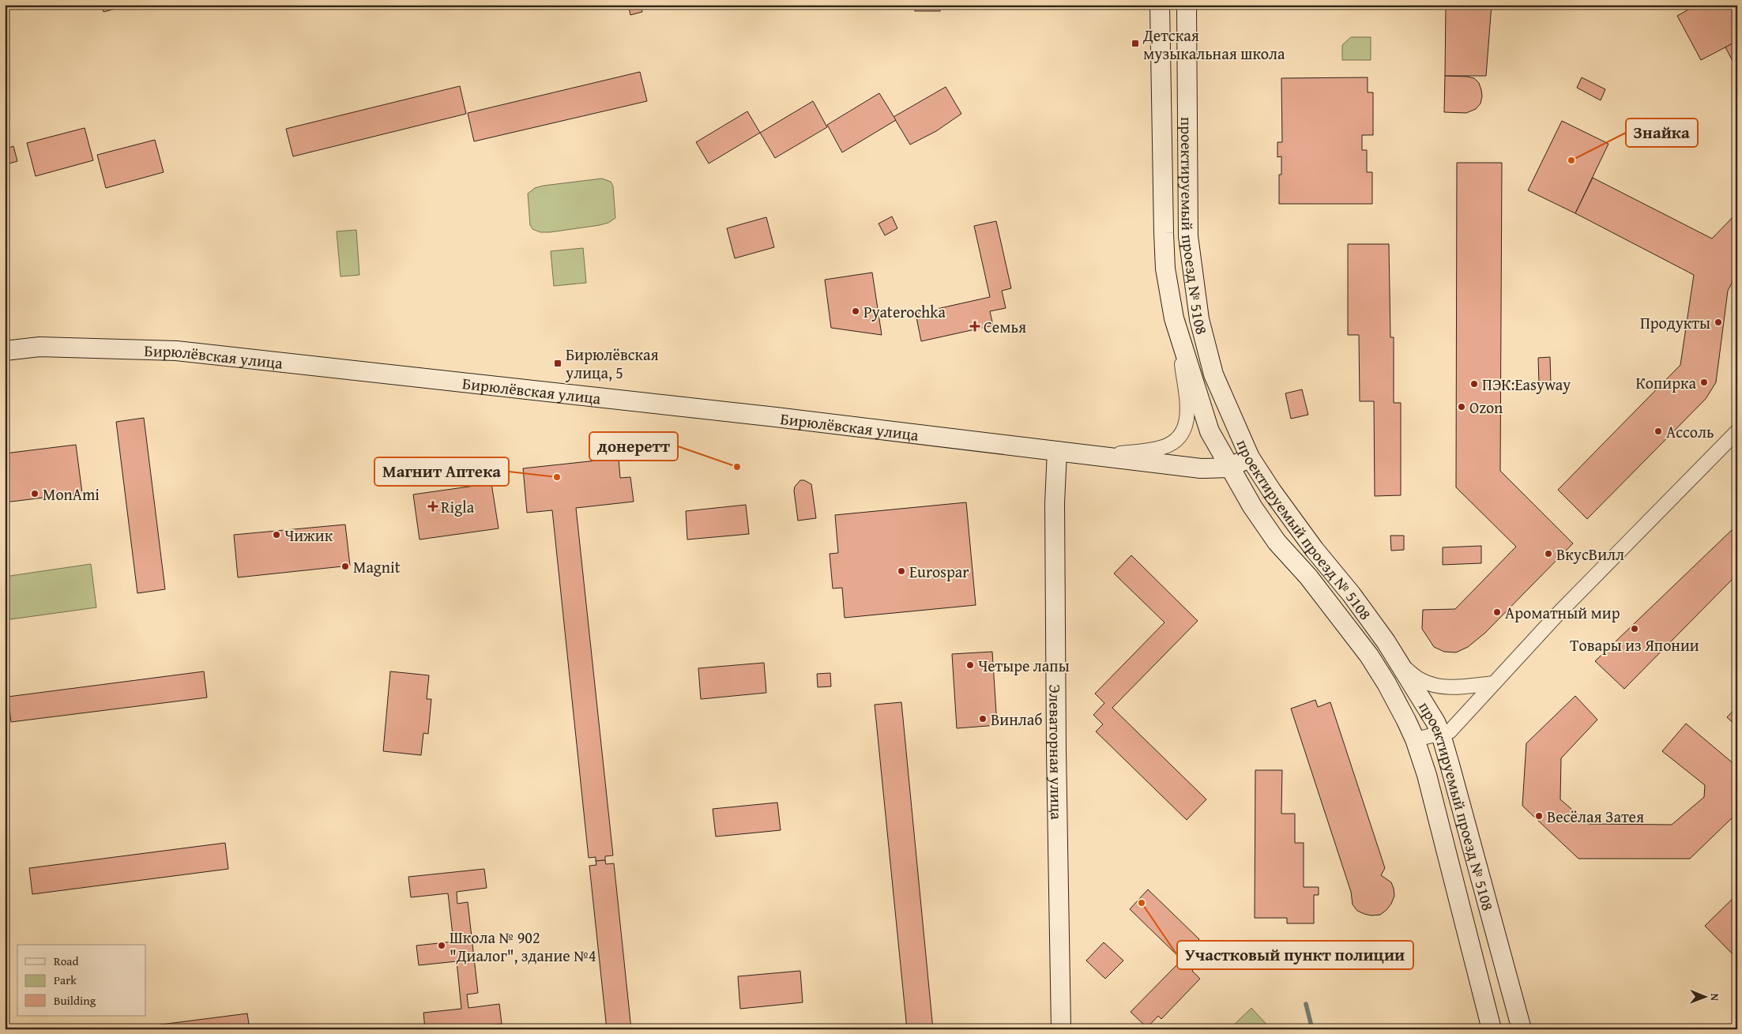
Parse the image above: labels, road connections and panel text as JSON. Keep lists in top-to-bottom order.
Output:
{
  "streets": {
    "main road": ["проектируемый проезд № 5108", "Бирюлёвская улица", "Элеваторная улица"]
  },
  "crossings": [
    ["проектируемый проезд № 5108", "Бирюлёвская улица"],
    ["Бирюлёвская улица", "Элеваторная улица"]
  ],
  "places": {
    "transit": ["Детская музыкальная школа", "Бирюлёвская улица, 5"],
    "other": [
      "Знайка",
      "Pyaterochka",
      "Продукты",
      "Копирка",
      "ПЭК:Easyway",
      "Ozon",
      "Ассоль",
      "донеретт",
      "Магнит Аптека",
      "MonAmi",
      "Чижик",
      "ВкусВилл",
      "Magnit",
      "Eurospar",
      "Ароматный мир",
      "Товары из Японии",
      "Четыре лапы",
      "Винлаб",
      "Весёлая Затея",
      "Участковый пункт полиции",
      "Школа № 902 \"Диалог\", здание №4"
    ],
    "health": ["Семья", "Rigla"]
  },
  "legend": ["Road", "Park", "Building"],
  "north": "right"
}
